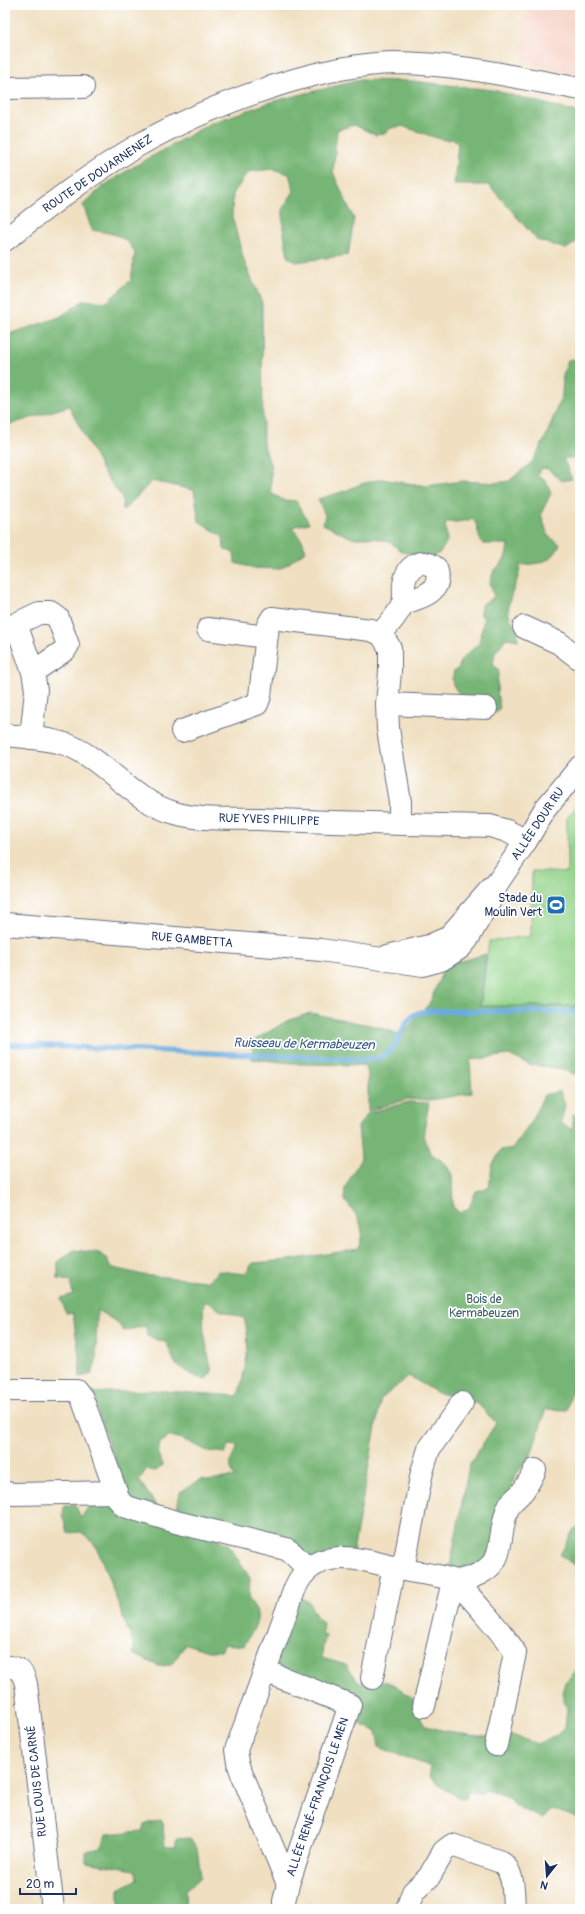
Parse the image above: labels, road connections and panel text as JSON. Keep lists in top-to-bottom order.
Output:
{
  "streets": {
    "street": [
      "ROUTE DE DOUARNENEZ",
      "RUE YVES PHILIPPE",
      "ALLÉE DOUR RU",
      "RUE GAMBETTA",
      "RUE LOUIS DE CARNÉ",
      "ALLÉE RENÉ-FRANÇOIS LE MEN"
    ]
  },
  "crossings": [
    ["RUE YVES PHILIPPE", "ALLÉE DOUR RU"],
    ["ALLÉE DOUR RU", "RUE GAMBETTA"]
  ],
  "water": ["Ruisseau de Kermabeuzen"],
  "parks": ["Bois de Kermabeuzen"],
  "places": {
    "sports": ["Stade du Moulin Vert"]
  },
  "scale_bar": "20 m",
  "north": "bottom"
}
